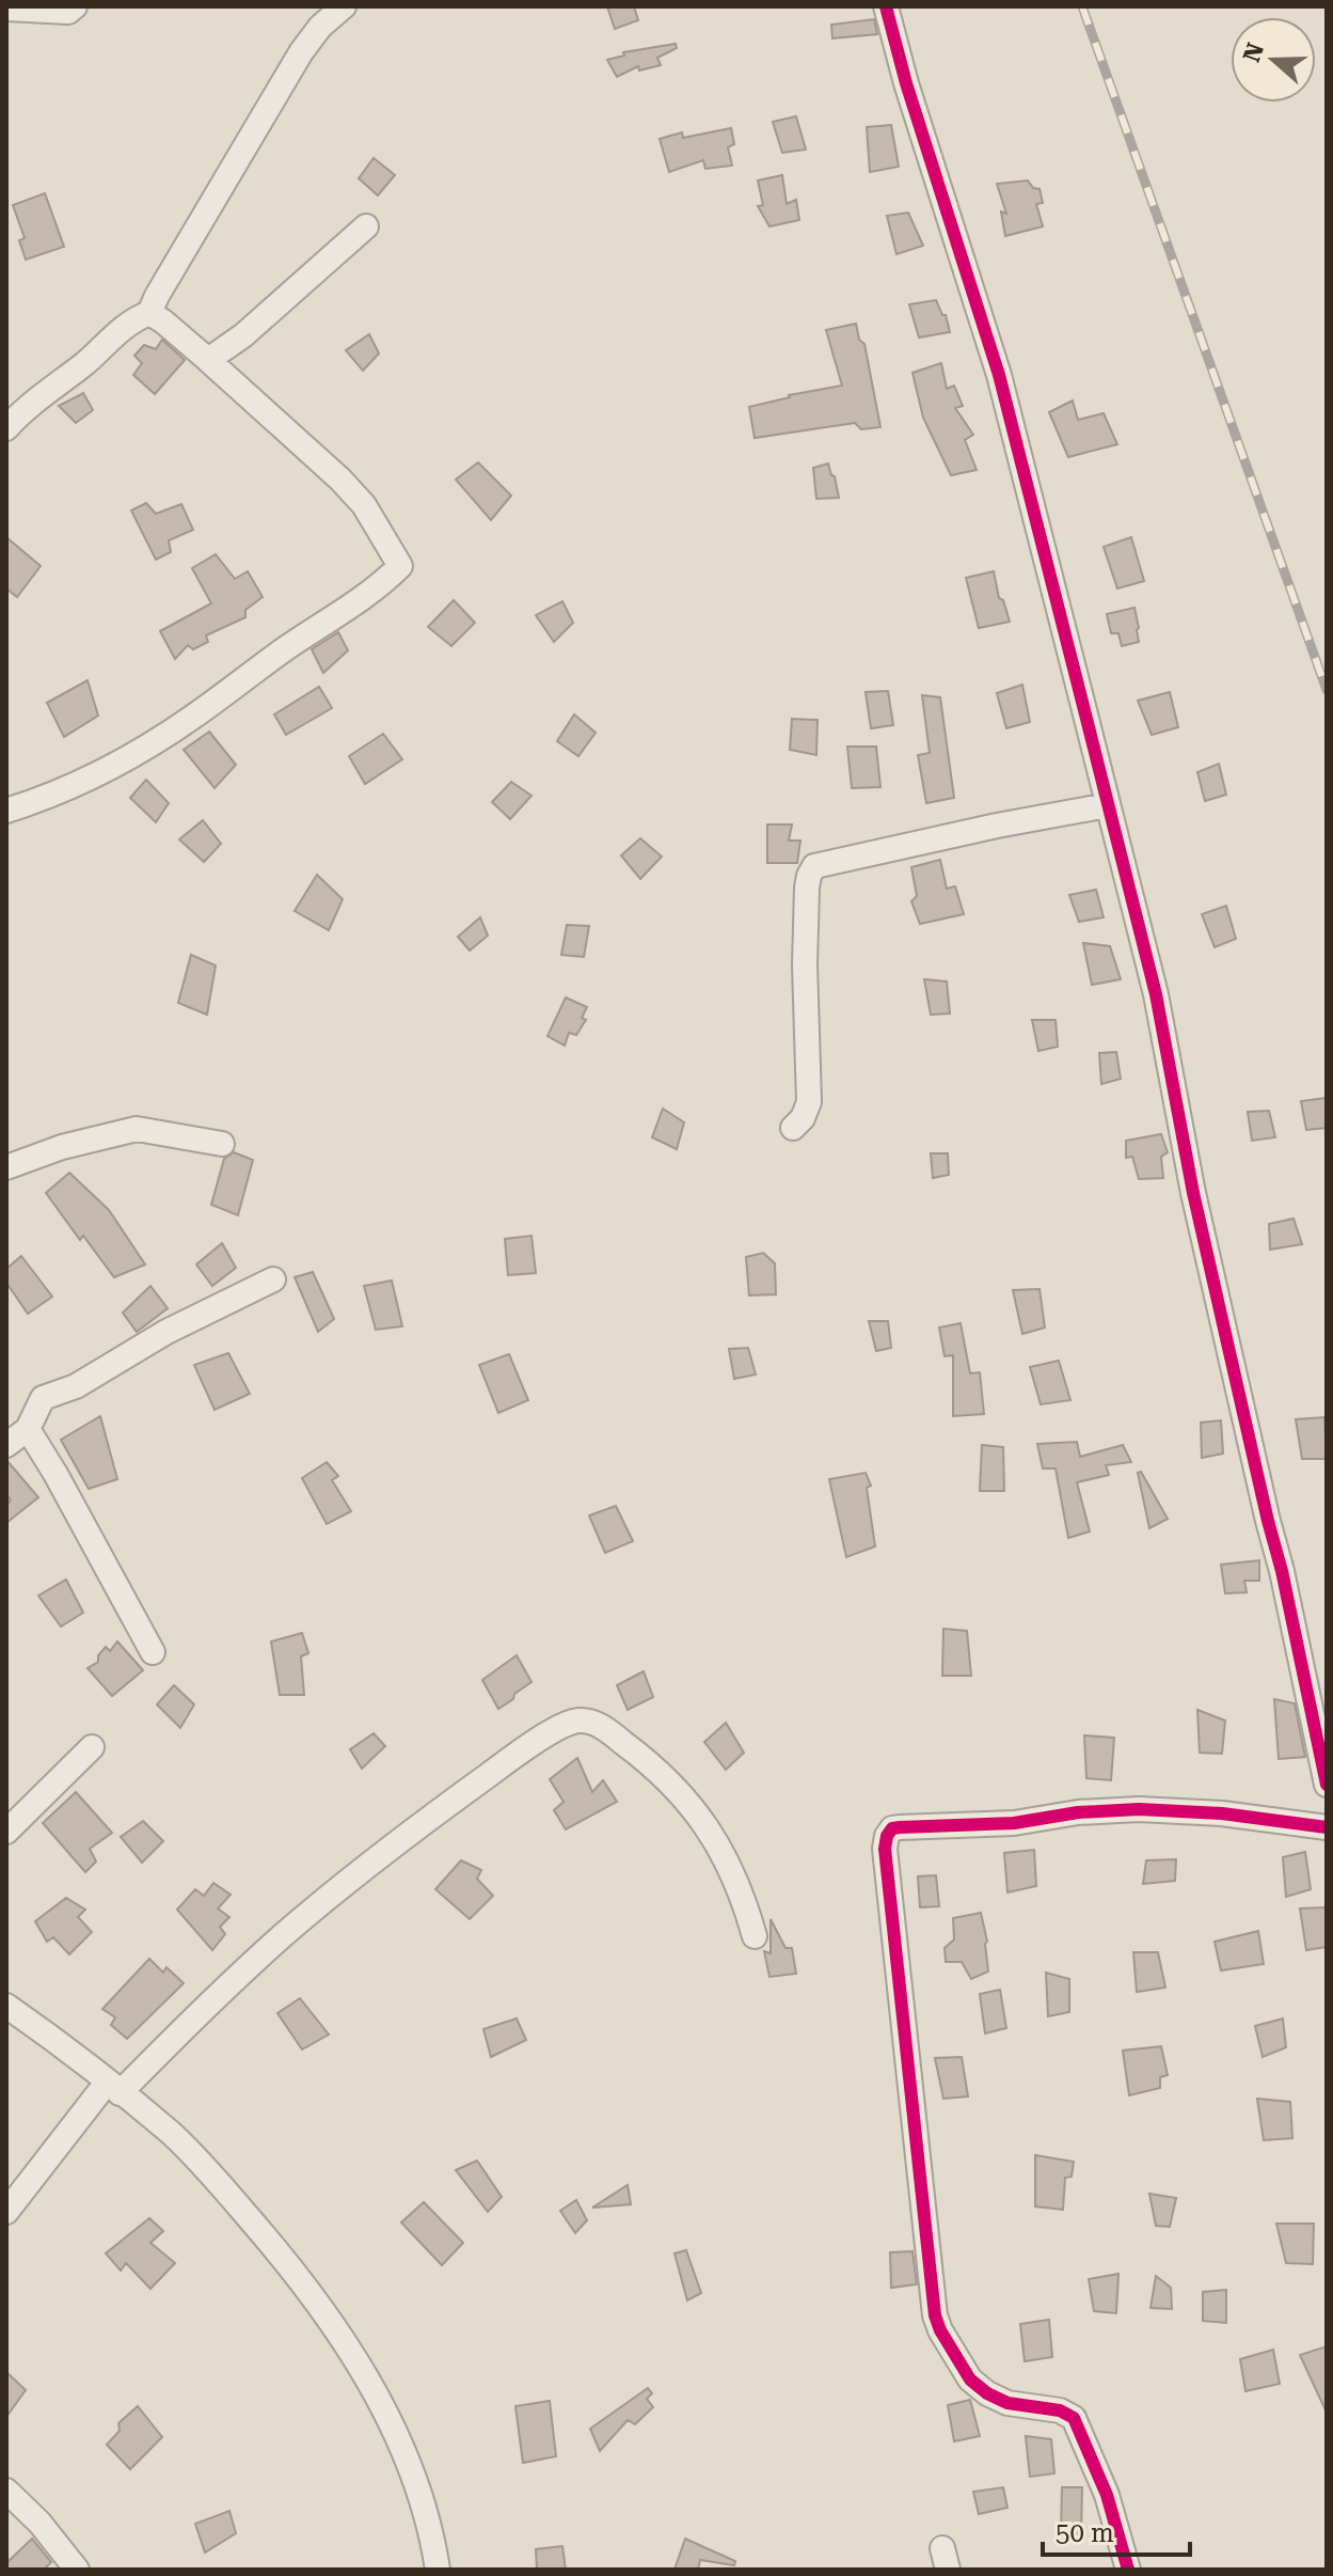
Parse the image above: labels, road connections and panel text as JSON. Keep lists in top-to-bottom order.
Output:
{
  "scale_bar": "50 m",
  "north": "left"
}
